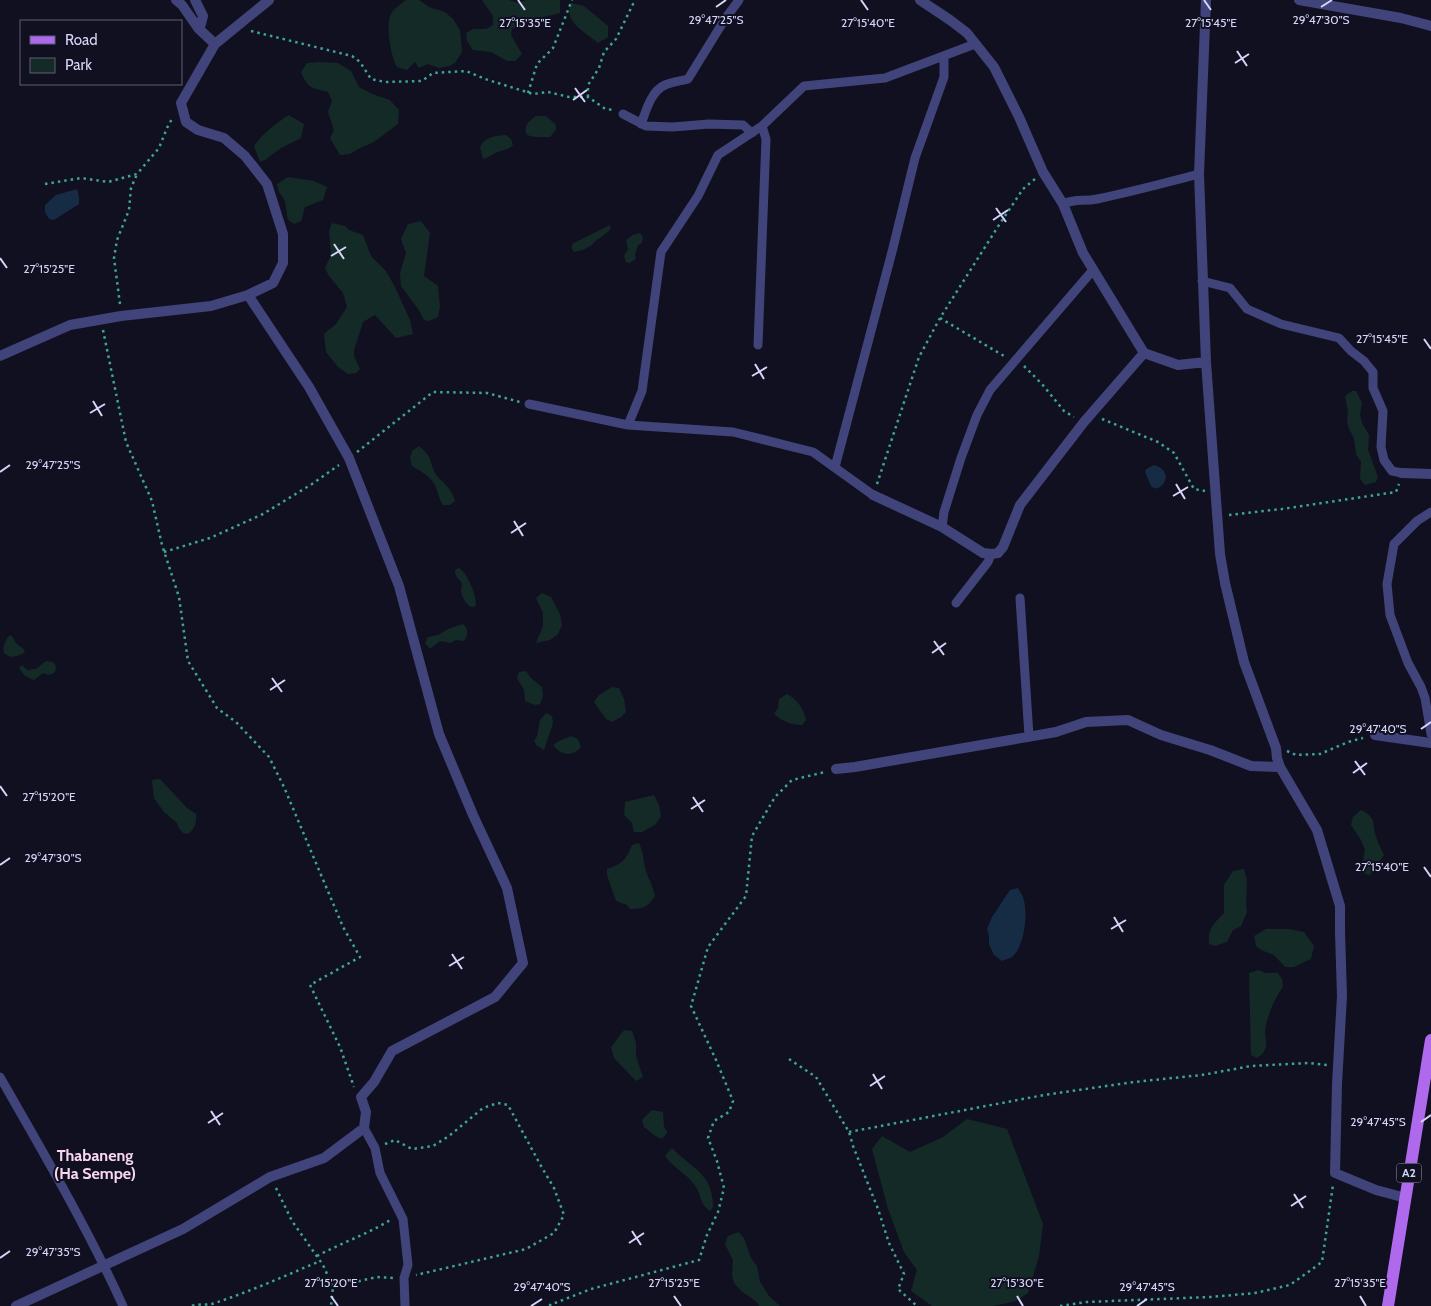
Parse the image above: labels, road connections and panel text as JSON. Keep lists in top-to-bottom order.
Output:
{
  "streets": {
    "main road": ["A2"]
  },
  "districts": ["Thabaneng (Ha Sempe)"],
  "legend": ["Road", "Park"],
  "coordinates": [
    "29°47'25\"S",
    "29°47'30\"S",
    "27°15'35\"E",
    "27°15'40\"E",
    "27°15'45\"E",
    "27°15'25\"E",
    "29°47'40\"S",
    "27°15'20\"E",
    "29°47'45\"S",
    "29°47'35\"S",
    "27°15'30\"E"
  ]
}
